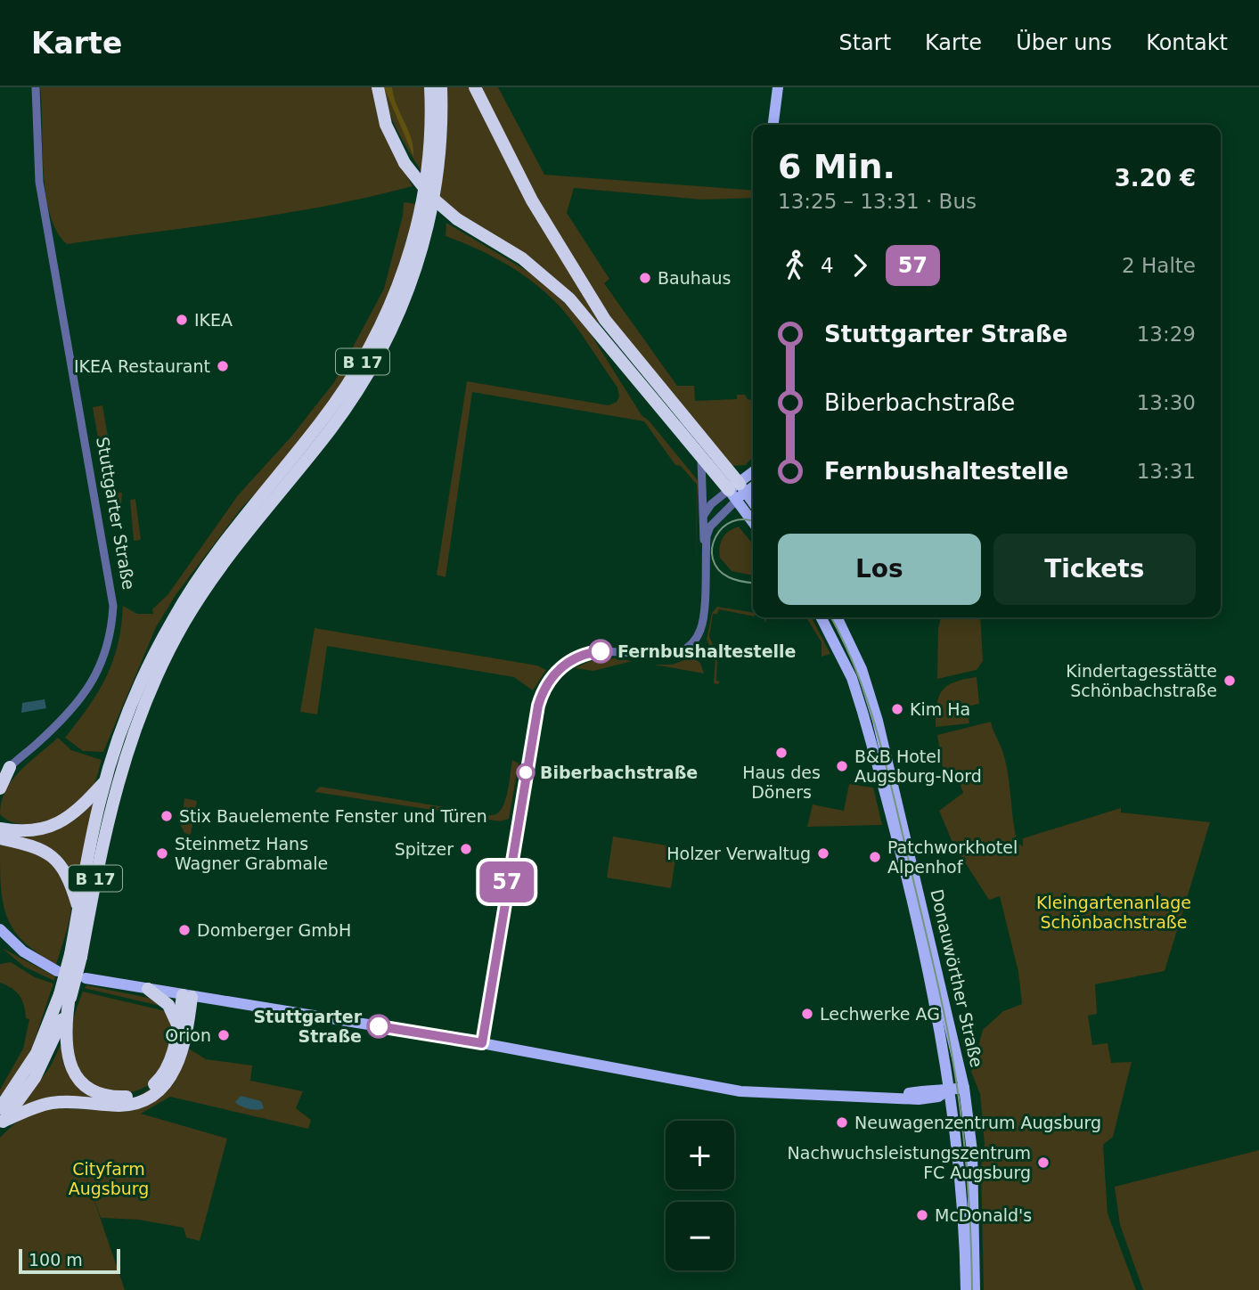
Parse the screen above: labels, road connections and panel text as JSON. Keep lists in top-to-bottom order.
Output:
{
  "streets": {
    "highway": ["B 17"],
    "main road": ["Donauwörther Straße"],
    "street": ["Stuttgarter Straße"]
  },
  "parks": ["Kleingartenanlage Schönbachstraße", "Cityfarm Augsburg"],
  "places": [
    "Bauhaus",
    "IKEA",
    "IKEA Restaurant",
    "Fernbushaltestelle",
    "Kindertagesstätte Schönbachstraße",
    "Kim Ha",
    "Haus des Döners",
    "B&B Hotel Augsburg-Nord",
    "Biberbachstraße",
    "Stix Bauelemente Fenster und Türen",
    "Spitzer",
    "Steinmetz Hans Wagner Grabmale",
    "Holzer Verwaltug",
    "Patchworkhotel Alpenhof",
    "Domberger GmbH",
    "Lechwerke AG",
    "Stuttgarter Straße",
    "Orion",
    "Neuwagenzentrum Augsburg",
    "Nachwuchsleistungszentrum FC Augsburg",
    "McDonald's"
  ],
  "lines": ["bus line 57"],
  "scale_bar": "100 m",
  "page": {
    "header": "Karte",
    "nav": [
      "Start",
      "Karte",
      "Über uns",
      "Kontakt"
    ],
    "on_map": "57",
    "heading": ["6 Min.", "13:25 – 13:31 · Bus", "3.20 €"],
    "legs": ["4", "57", "2 Halte"],
    "list": [
      {
        "name": "Stuttgarter Straße",
        "value": "13:29"
      },
      {
        "name": "Biberbachstraße",
        "value": "13:30"
      },
      {
        "name": "Fernbushaltestelle",
        "value": "13:31"
      }
    ],
    "buttons": ["Los", "Tickets"],
    "map_buttons": ["+", "−"],
    "scale": "100 m"
  }
}
